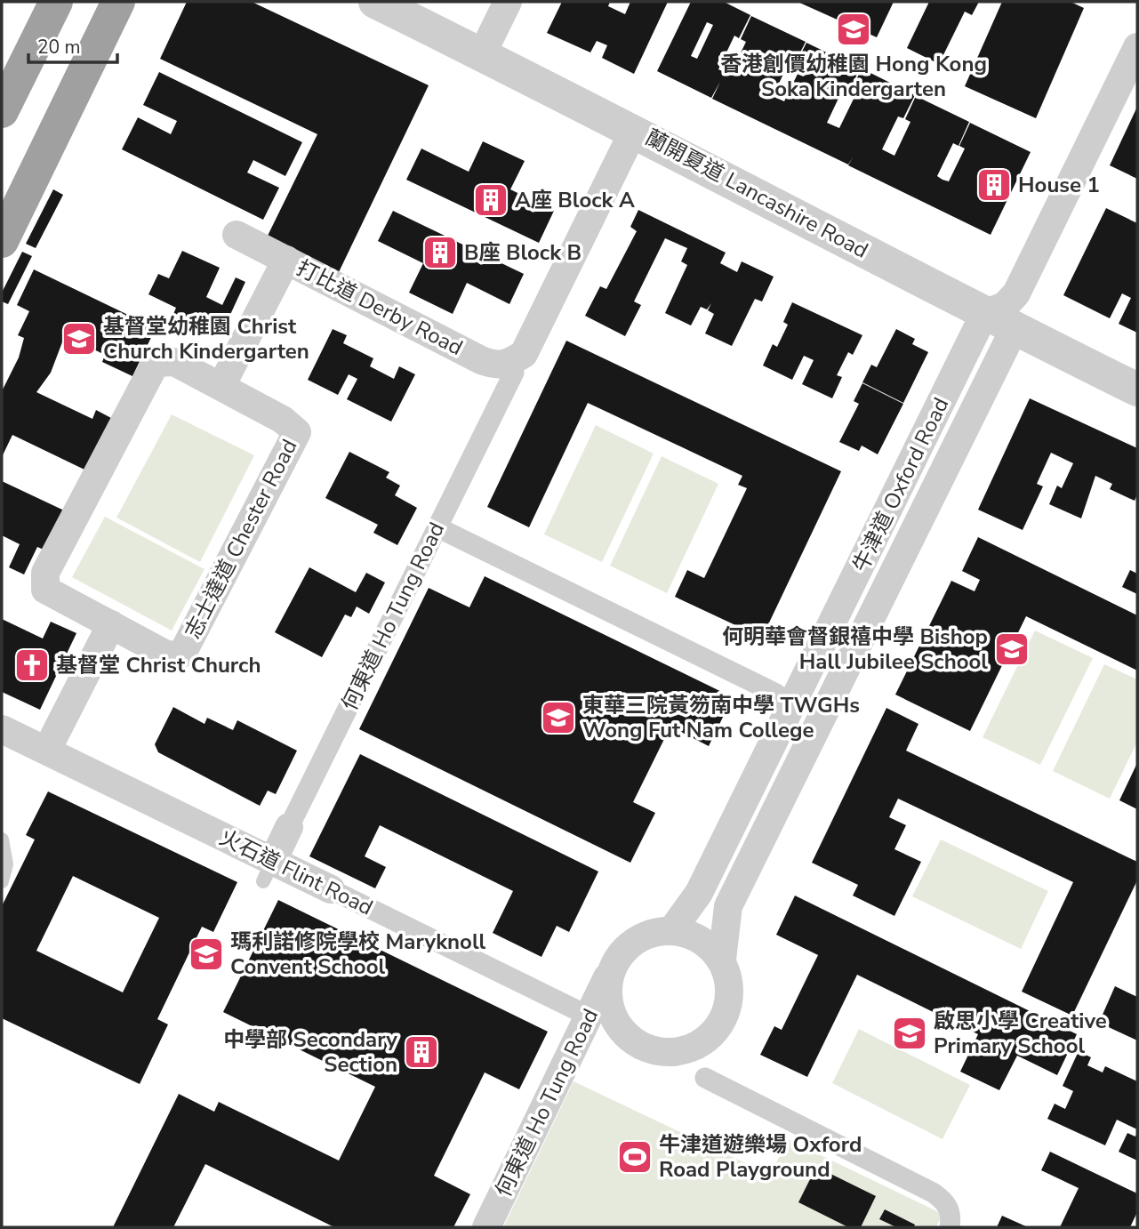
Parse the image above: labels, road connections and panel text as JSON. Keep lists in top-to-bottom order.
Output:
{
  "streets": {
    "street": [
      "蘭開夏道 Lancashire Road",
      "打比道 Derby Road",
      "牛津道 Oxford Road",
      "志士達道 Chester Road",
      "何東道 Ho Tung Road",
      "火石道 Flint Road"
    ]
  },
  "crossings": [
    ["蘭開夏道 Lancashire Road", "牛津道 Oxford Road"],
    ["蘭開夏道 Lancashire Road", "何東道 Ho Tung Road"],
    ["打比道 Derby Road", "何東道 Ho Tung Road"],
    ["牛津道 Oxford Road", "何東道 Ho Tung Road"],
    ["何東道 Ho Tung Road", "火石道 Flint Road"]
  ],
  "places": {
    "school or university": [
      "香港創價幼稚園 Hong Kong Soka Kindergarten",
      "基督堂幼稚園 Christ Church Kindergarten",
      "何明華會督銀禧中學 Bishop Hall Jubilee School",
      "東華三院黃笏南中學 TWGHs Wong Fut Nam College",
      "瑪利諾修院學校 Maryknoll Convent School",
      "啟思小學 Creative Primary School"
    ],
    "building": [
      "House 1",
      "A座 Block A",
      "B座 Block B",
      "中學部 Secondary Section"
    ],
    "church": ["基督堂 Christ Church"],
    "sports": ["牛津道遊樂場 Oxford Road Playground"]
  },
  "scale_bar": "20 m"
}
